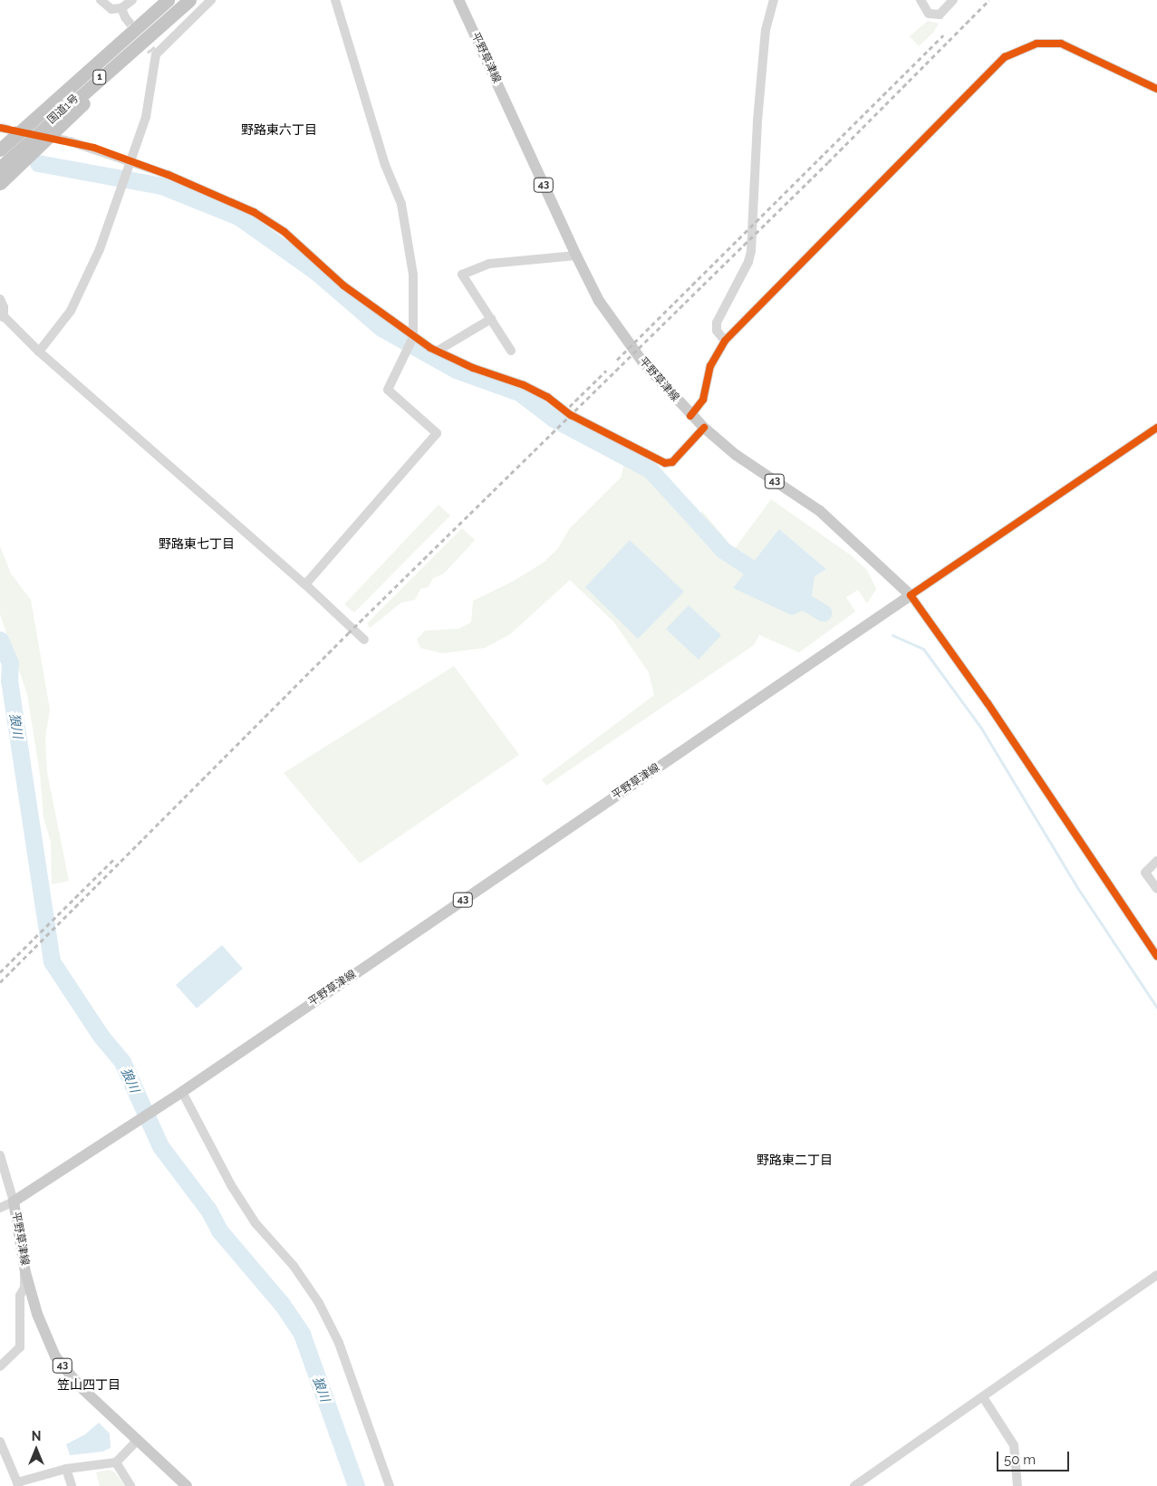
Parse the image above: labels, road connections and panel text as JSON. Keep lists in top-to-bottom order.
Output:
{
  "streets": {
    "highway": ["1", "国道1号"],
    "main road": ["平野草津線", "43"]
  },
  "districts": [
    "野路東六丁目",
    "野路東七丁目",
    "野路東二丁目",
    "笠山四丁目"
  ],
  "water": ["狼川"],
  "scale_bar": "50 m",
  "north": "top"
}
